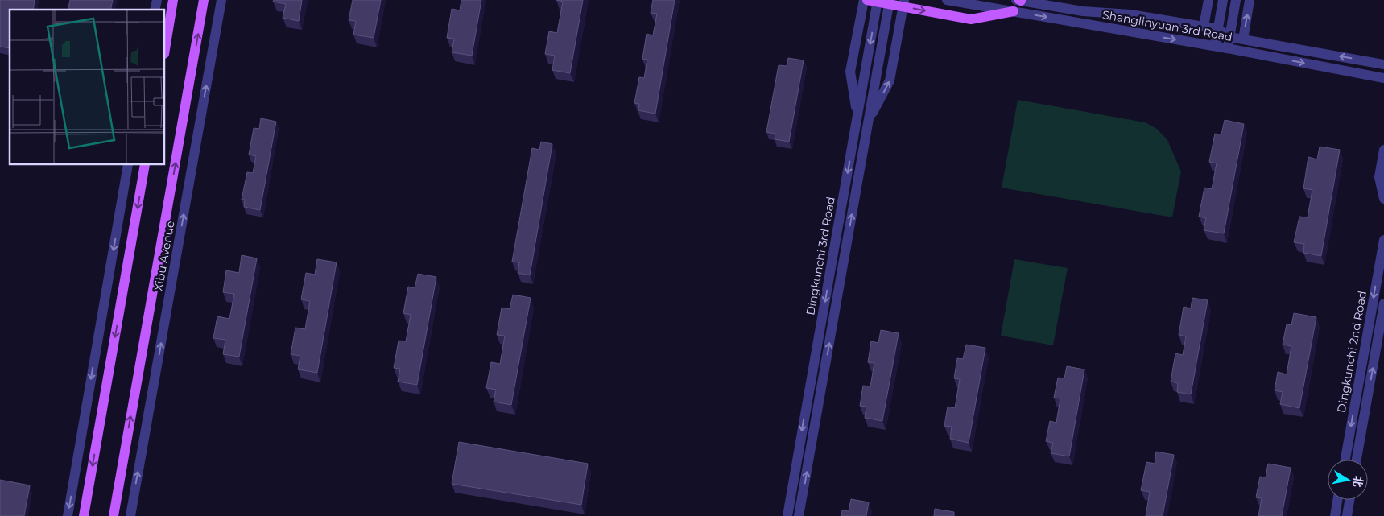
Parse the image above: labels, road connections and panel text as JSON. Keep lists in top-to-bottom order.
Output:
{
  "streets": {
    "main road": ["Xibu Avenue"],
    "street": ["Shanglinyuan 3rd Road", "Dingkunchi 3rd Road", "Dingkunchi 2nd Road"]
  },
  "north": "right"
}
